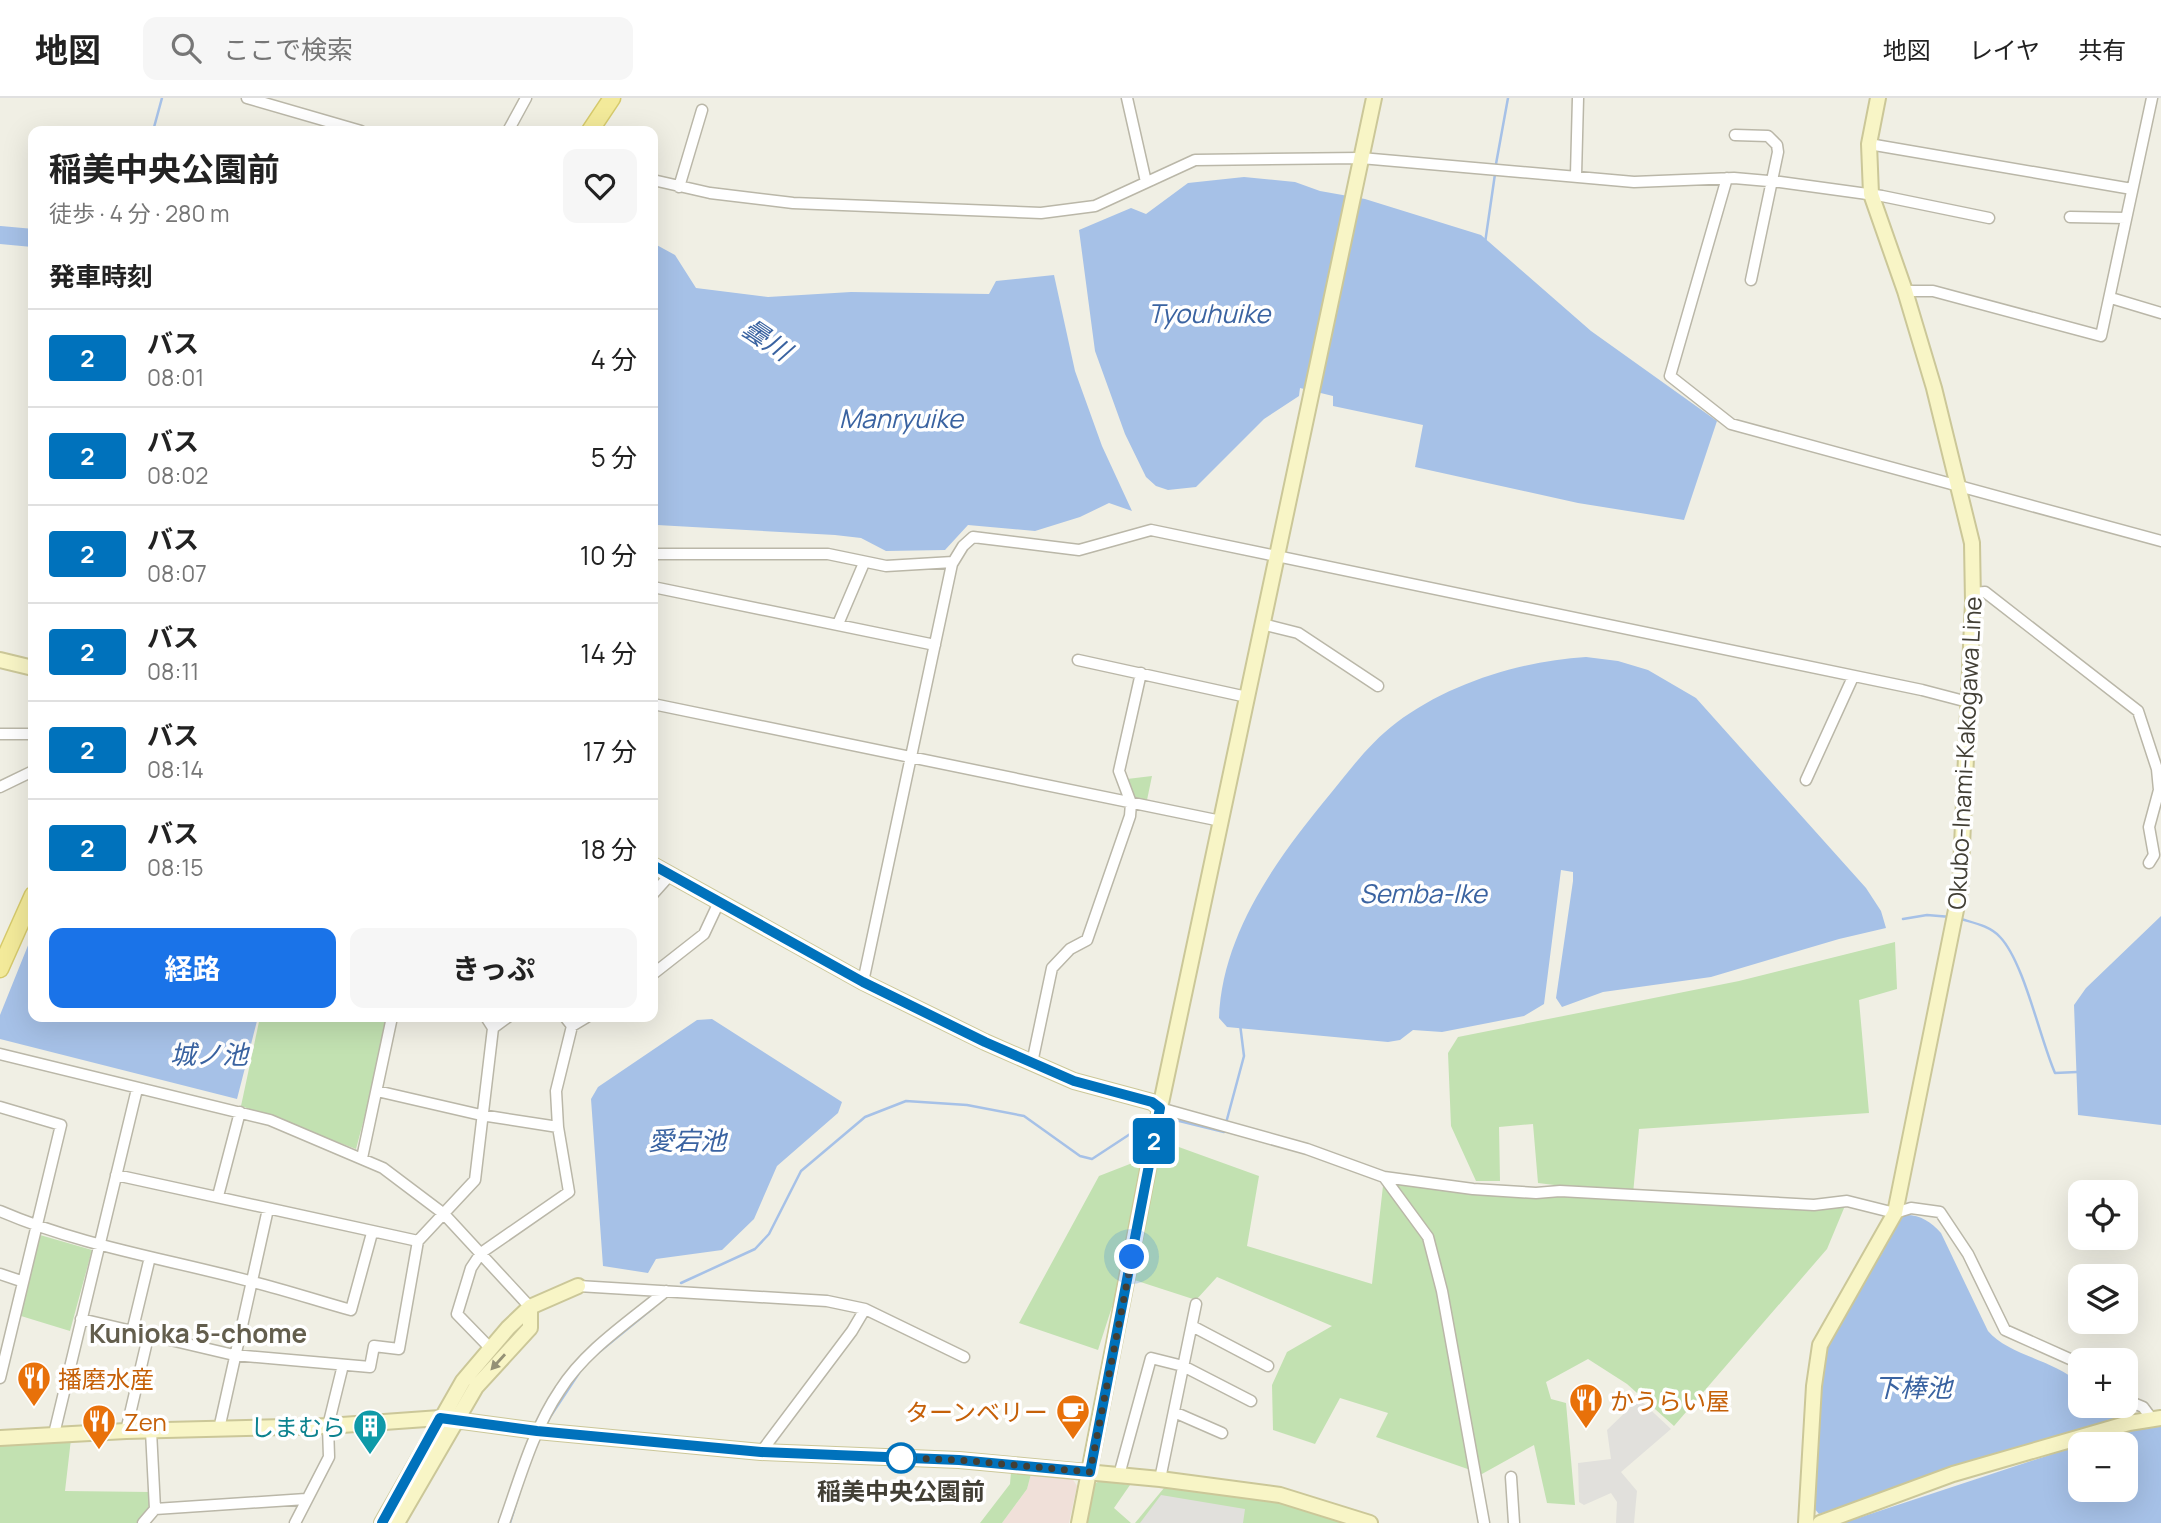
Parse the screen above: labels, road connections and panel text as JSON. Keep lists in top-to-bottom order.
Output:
{
  "streets": {
    "main road": ["Okubo-Inami-Kakogawa Line"]
  },
  "districts": ["Kunioka 5-chome"],
  "water": [
    "Tyouhuike",
    "曇川",
    "Manryuike",
    "Semba-Ike",
    "城ノ池",
    "愛宕池",
    "下棒池"
  ],
  "places": {
    "restaurant": ["播磨水産", "かうらい屋", "Zen"],
    "cafe": ["ターンベリー"],
    "building": ["しまむら"],
    "other": ["稲美中央公園前"]
  },
  "lines": ["bus line 2"],
  "page": {
    "header": "地図",
    "search": "ここで検索",
    "nav": ["地図", "レイヤ", "共有"],
    "on_map": "2",
    "heading": [
      ["稲美中央公園前", "徒歩 · 4 分 · 280 m"],
      "発車時刻"
    ],
    "list": [
      {
        "mark": "2",
        "name": "バス",
        "note": "08:01",
        "value": "4 分"
      },
      {
        "mark": "2",
        "name": "バス",
        "note": "08:02",
        "value": "5 分"
      },
      {
        "mark": "2",
        "name": "バス",
        "note": "08:07",
        "value": "10 分"
      },
      {
        "mark": "2",
        "name": "バス",
        "note": "08:11",
        "value": "14 分"
      },
      {
        "mark": "2",
        "name": "バス",
        "note": "08:14",
        "value": "17 分"
      },
      {
        "mark": "2",
        "name": "バス",
        "note": "08:15",
        "value": "18 分"
      }
    ],
    "buttons": ["経路", "きっぷ"],
    "map_buttons": ["+", "−"]
  }
}
